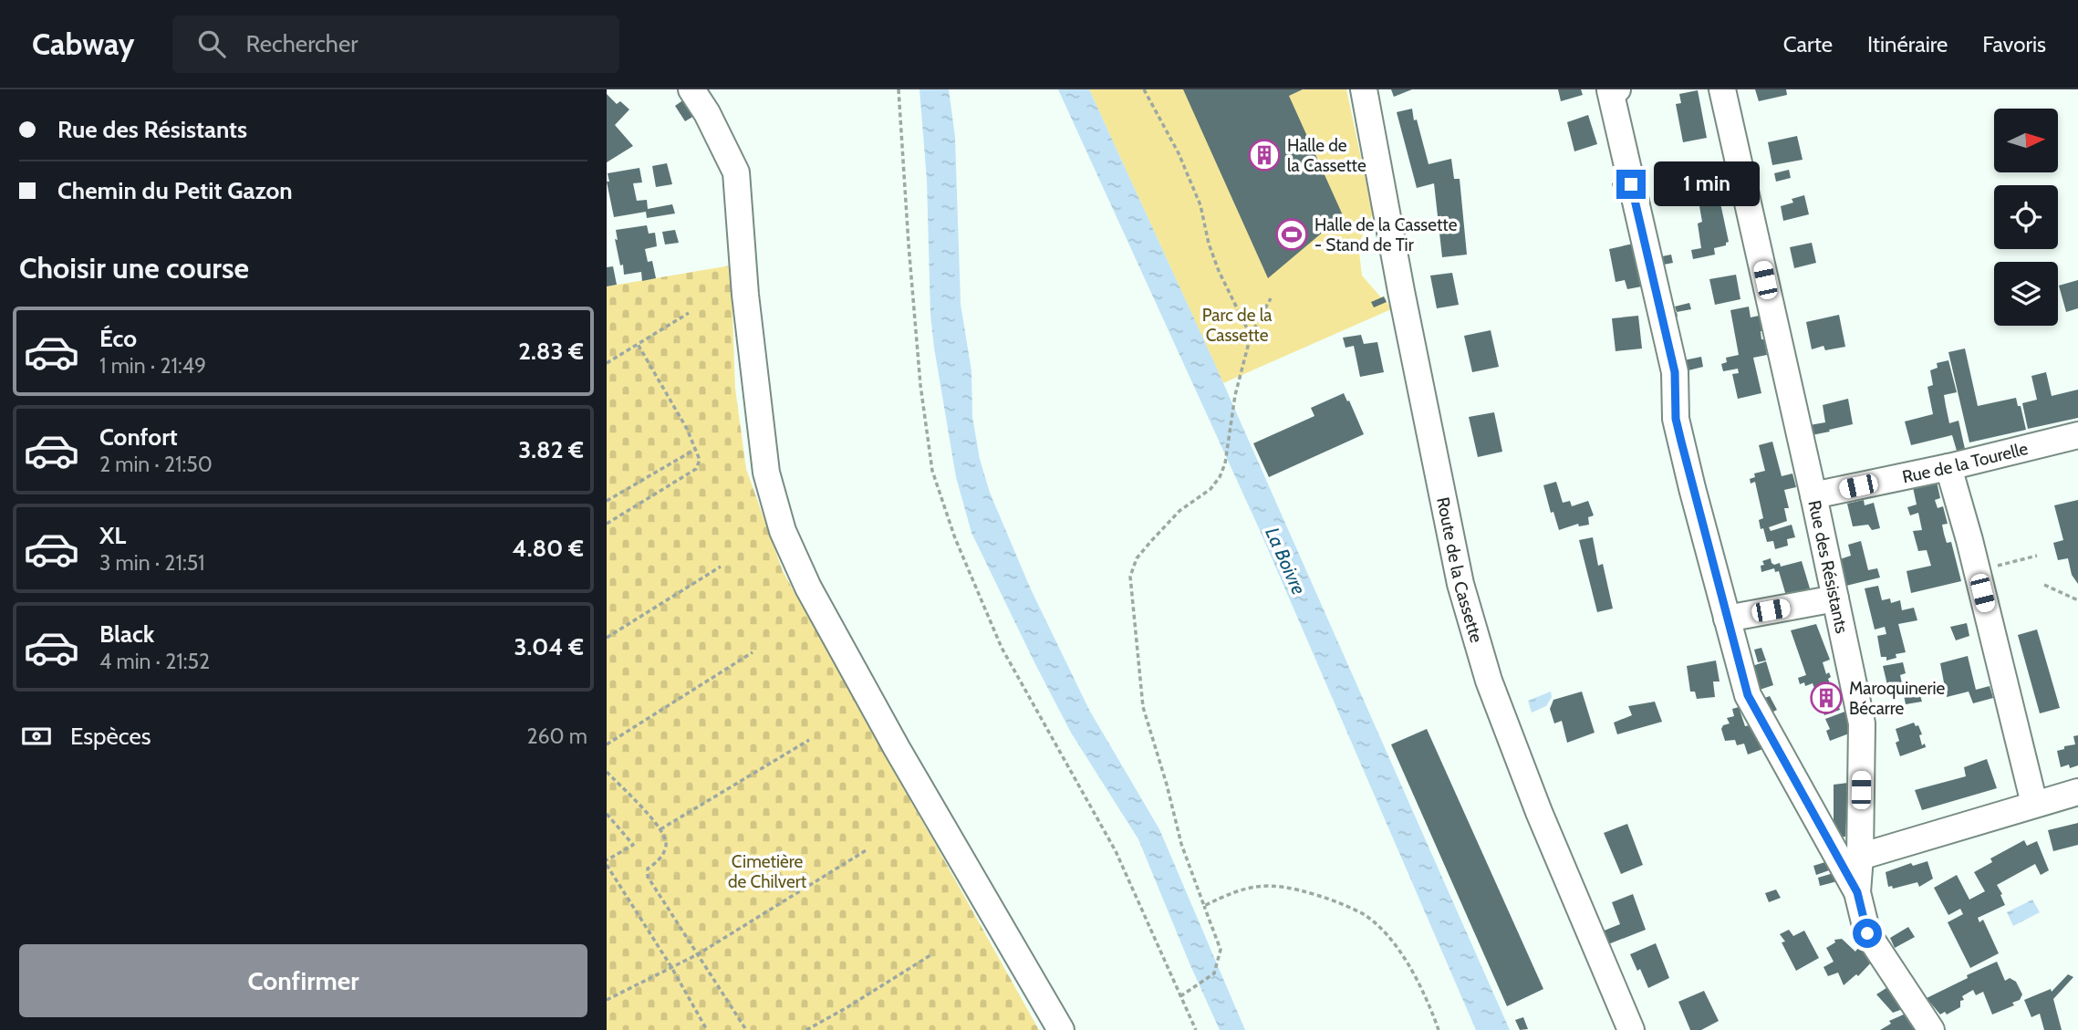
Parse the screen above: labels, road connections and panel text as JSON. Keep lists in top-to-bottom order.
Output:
{
  "streets": {
    "street": ["Rue de la Tourelle", "Rue des Résistants", "Route de la Cassette"]
  },
  "crossings": [
    ["Rue de la Tourelle", "Rue des Résistants"]
  ],
  "water": ["La Boivre"],
  "parks": ["Parc de la Cassette", "Cimetière de Chilvert"],
  "places": {
    "building": ["Halle de la Cassette", "Maroquinerie Bécarre"],
    "sports": ["Halle de la Cassette - Stand de Tir"]
  },
  "north": "right",
  "page": {
    "header": "Cabway",
    "search": "Rechercher",
    "nav": ["Carte", "Itinéraire", "Favoris"],
    "banner": ["Rue des Résistants", "Chemin du Petit Gazon"],
    "bubble": "1 min",
    "heading": "Choisir une course",
    "list": [
      {
        "name": "Éco",
        "note": "1 min · 21:49",
        "value": "2.83 €"
      },
      {
        "name": "Confort",
        "note": "2 min · 21:50",
        "value": "3.82 €"
      },
      {
        "name": "XL",
        "note": "3 min · 21:51",
        "value": "4.80 €"
      },
      {
        "name": "Black",
        "note": "4 min · 21:52",
        "value": "3.04 €"
      }
    ],
    "pay": ["Espèces", "260 m"],
    "buttons": "Confirmer"
  }
}
